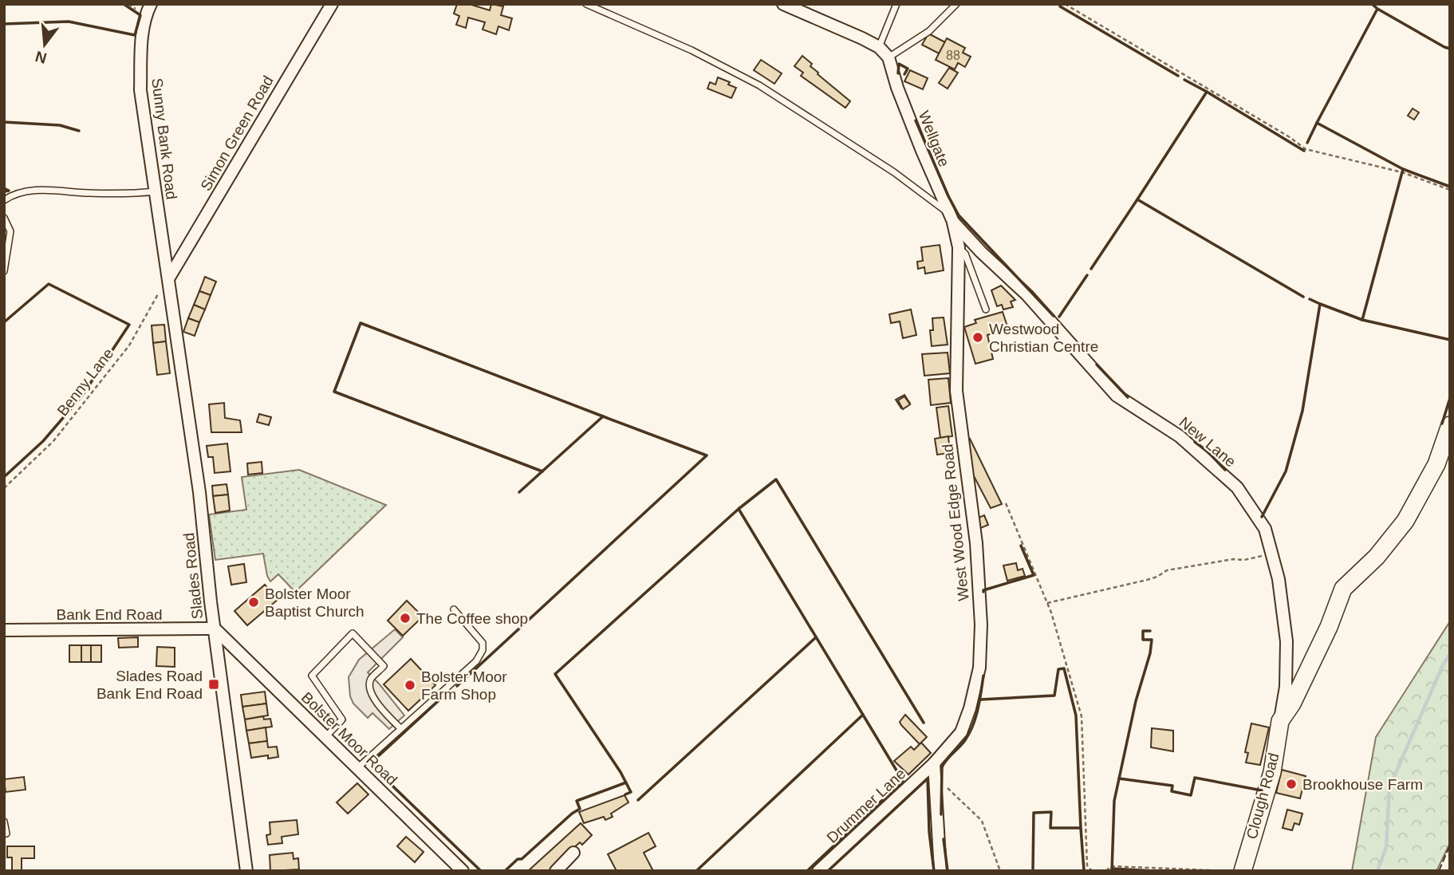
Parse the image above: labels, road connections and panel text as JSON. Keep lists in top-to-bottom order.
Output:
{
  "streets": {
    "street": [
      "Simon Green Road",
      "Sunny Bank Road",
      "Wellgate",
      "New Lane",
      "West Wood Edge Road",
      "Slades Road",
      "Bank End Road",
      "Bolster Moor Road",
      "Clough Road",
      "Drummer Lane"
    ],
    "path": ["Benny Lane"]
  },
  "crossings": [
    ["Simon Green Road", "Sunny Bank Road"],
    ["Simon Green Road", "Benny Lane"],
    ["Simon Green Road", "Slades Road"],
    ["Sunny Bank Road", "Benny Lane"],
    ["Sunny Bank Road", "Slades Road"],
    ["Wellgate", "New Lane"],
    ["Wellgate", "West Wood Edge Road"],
    ["Benny Lane", "Slades Road"],
    ["New Lane", "Clough Road"],
    ["West Wood Edge Road", "Drummer Lane"],
    ["Slades Road", "Bank End Road"],
    ["Slades Road", "Bolster Moor Road"],
    ["Bank End Road", "Bolster Moor Road"]
  ],
  "places": {
    "other": [
      "Westwood Christian Centre",
      "Bolster Moor Baptist Church",
      "The Coffee shop",
      "Bolster Moor Farm Shop",
      "Brookhouse Farm"
    ],
    "transit": ["Slades Road Bank End Road"]
  },
  "house_numbers": ["88"],
  "north": "bottom"
}
